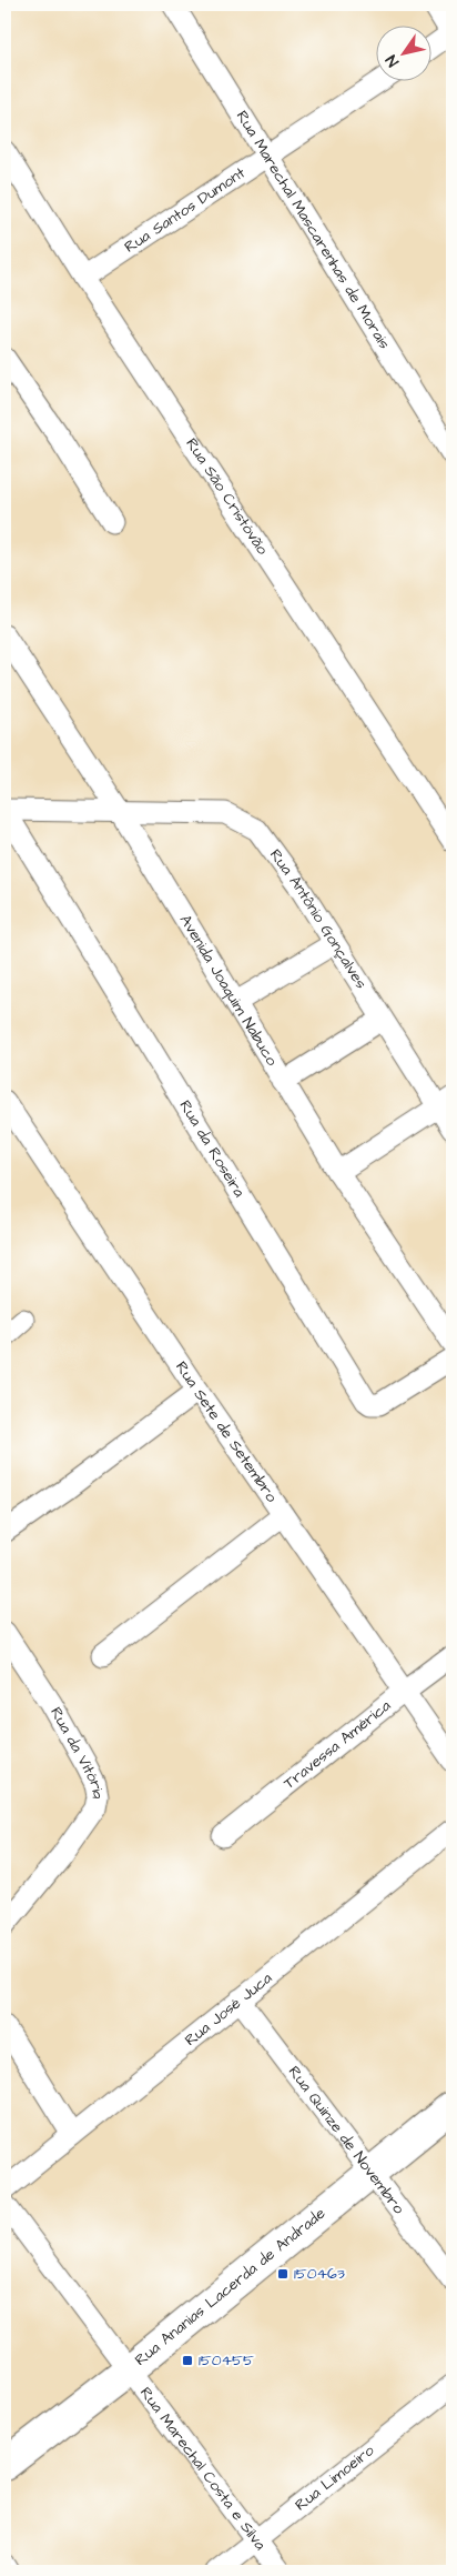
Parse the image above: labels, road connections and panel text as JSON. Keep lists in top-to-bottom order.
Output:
{
  "streets": {
    "street": [
      "Rua Santos Dumont",
      "Rua Marechal Mascarenhas de Morais",
      "Rua São Cristóvão",
      "Rua Antônio Gonçalves",
      "Avenida Joaquim Nabuco",
      "Rua da Roseira",
      "Rua Sete de Setembro",
      "Travessa América",
      "Rua da Vitória",
      "Rua José Juca",
      "Rua Quinze de Novembro",
      "Rua Ananias Lacerda de Andrade",
      "Rua Marechal Costa e Silva",
      "Rua Limoeiro"
    ]
  },
  "crossings": [
    ["Rua Santos Dumont", "Rua Marechal Mascarenhas de Morais"],
    ["Rua Santos Dumont", "Rua São Cristóvão"],
    ["Rua Antônio Gonçalves", "Avenida Joaquim Nabuco"],
    ["Rua Antônio Gonçalves", "Rua da Roseira"],
    ["Avenida Joaquim Nabuco", "Rua da Roseira"],
    ["Rua Sete de Setembro", "Travessa América"],
    ["Rua José Juca", "Rua Quinze de Novembro"],
    ["Rua Quinze de Novembro", "Rua Ananias Lacerda de Andrade"],
    ["Rua Ananias Lacerda de Andrade", "Rua Marechal Costa e Silva"],
    ["Rua Marechal Costa e Silva", "Rua Limoeiro"]
  ],
  "places": {
    "transit": ["150463", "150455"]
  },
  "north": "bottom left"
}
